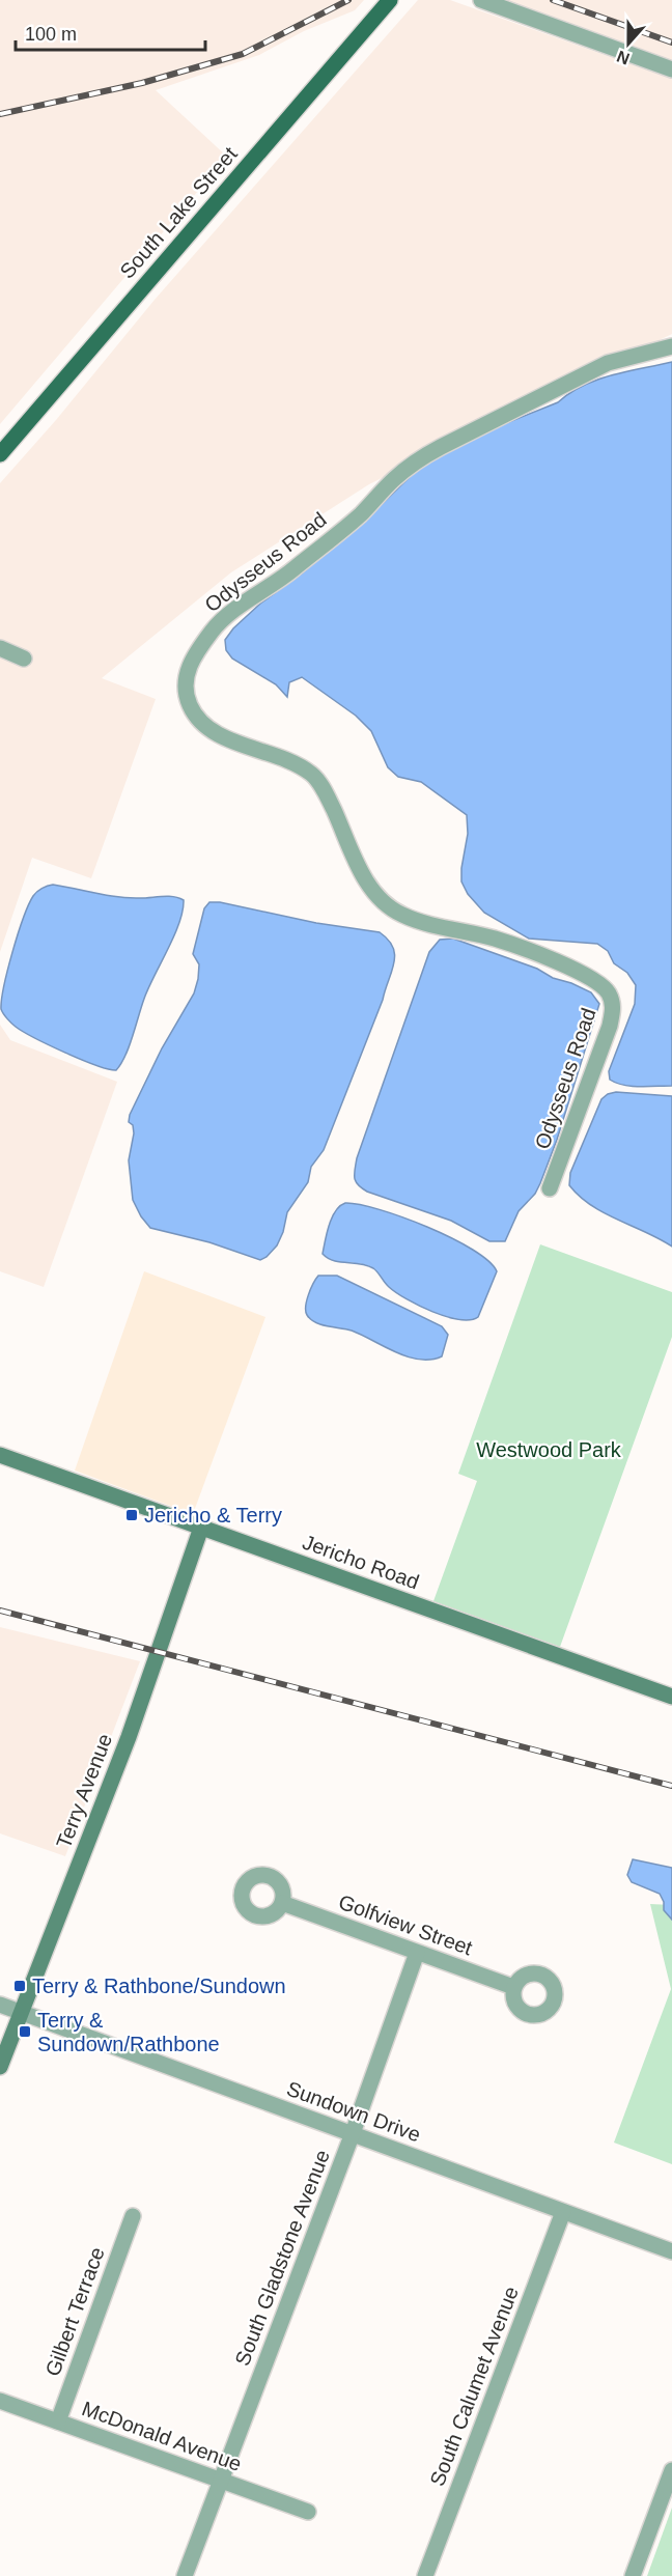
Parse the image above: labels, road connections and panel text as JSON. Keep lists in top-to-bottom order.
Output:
{
  "streets": {
    "main road": ["South Lake Street", "Jericho Road", "Terry Avenue"],
    "street": [
      "Odysseus Road",
      "Golfview Street",
      "Sundown Drive",
      "South Gladstone Avenue",
      "Gilbert Terrace",
      "South Calumet Avenue",
      "McDonald Avenue"
    ]
  },
  "crossings": [
    ["Jericho Road", "Terry Avenue"],
    ["Terry Avenue", "Sundown Drive"],
    ["Golfview Street", "South Gladstone Avenue"],
    ["Sundown Drive", "South Gladstone Avenue"],
    ["Sundown Drive", "South Calumet Avenue"],
    ["South Gladstone Avenue", "McDonald Avenue"],
    ["Gilbert Terrace", "McDonald Avenue"]
  ],
  "parks": ["Westwood Park"],
  "places": {
    "transit": ["Jericho & Terry", "Terry & Rathbone/Sundown", "Terry & Sundown/Rathbone"]
  },
  "scale_bar": "100 m",
  "north": "bottom"
}
